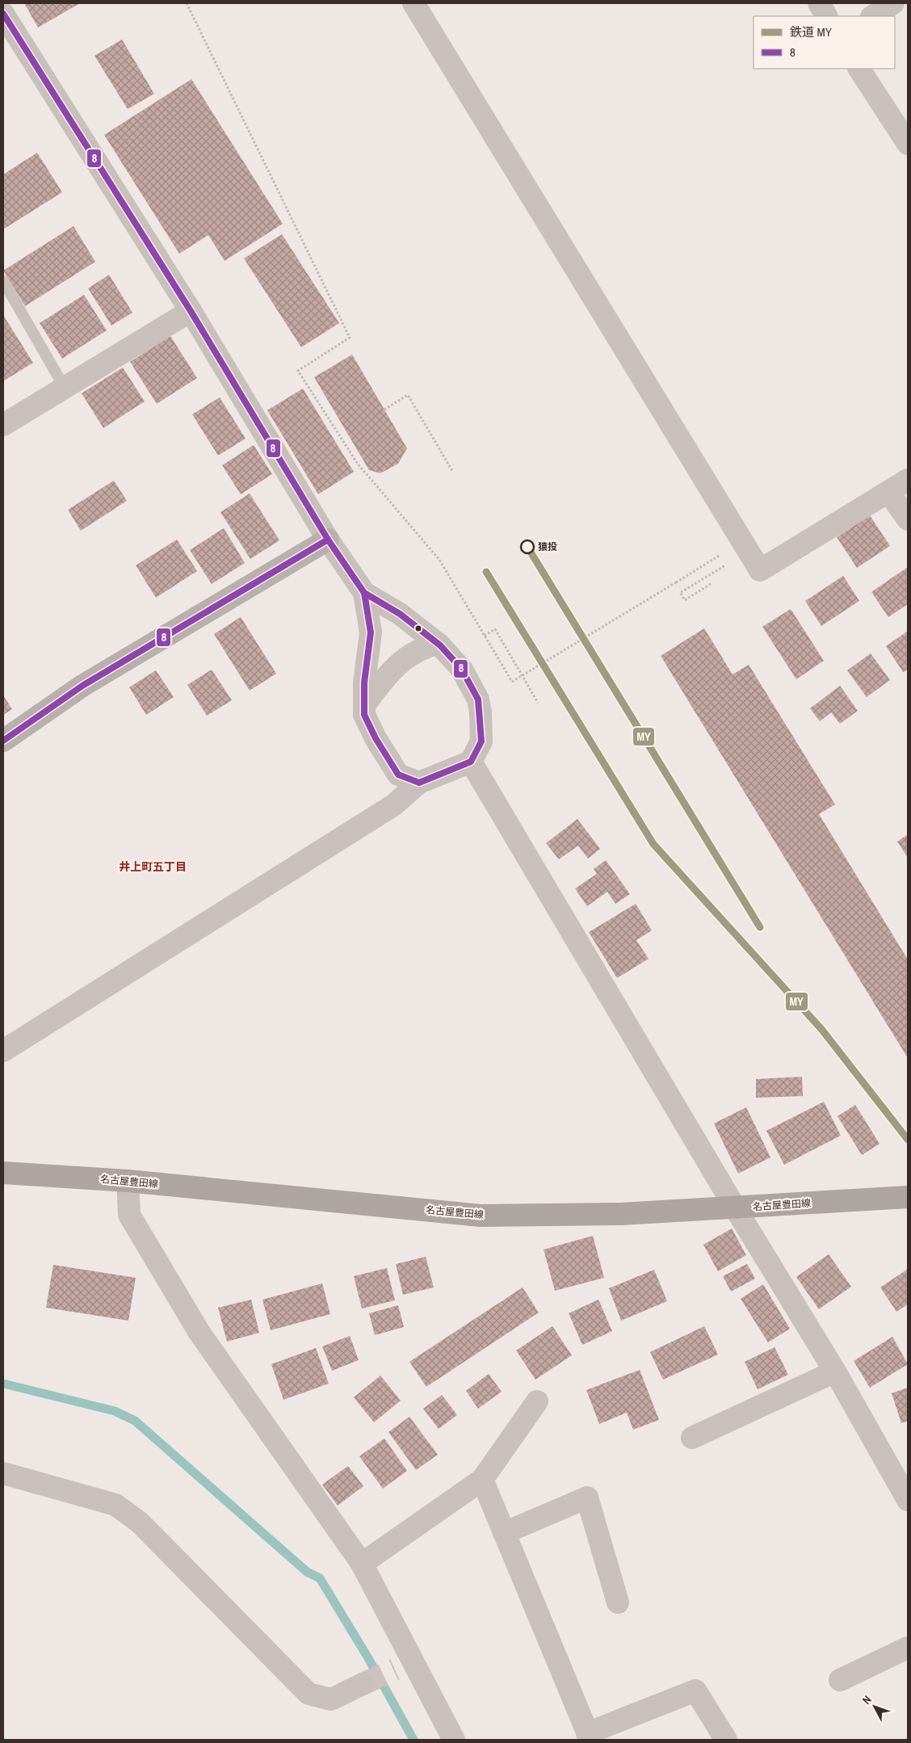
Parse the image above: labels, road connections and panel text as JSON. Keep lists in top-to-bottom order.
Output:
{
  "streets": {
    "main road": ["名古屋豊田線"]
  },
  "districts": ["井上町五丁目"],
  "places": ["猿投"],
  "lines": ["transit line 8", "rail line MY"],
  "legend": ["鉄道 MY", "8"],
  "north": "top left"
}
